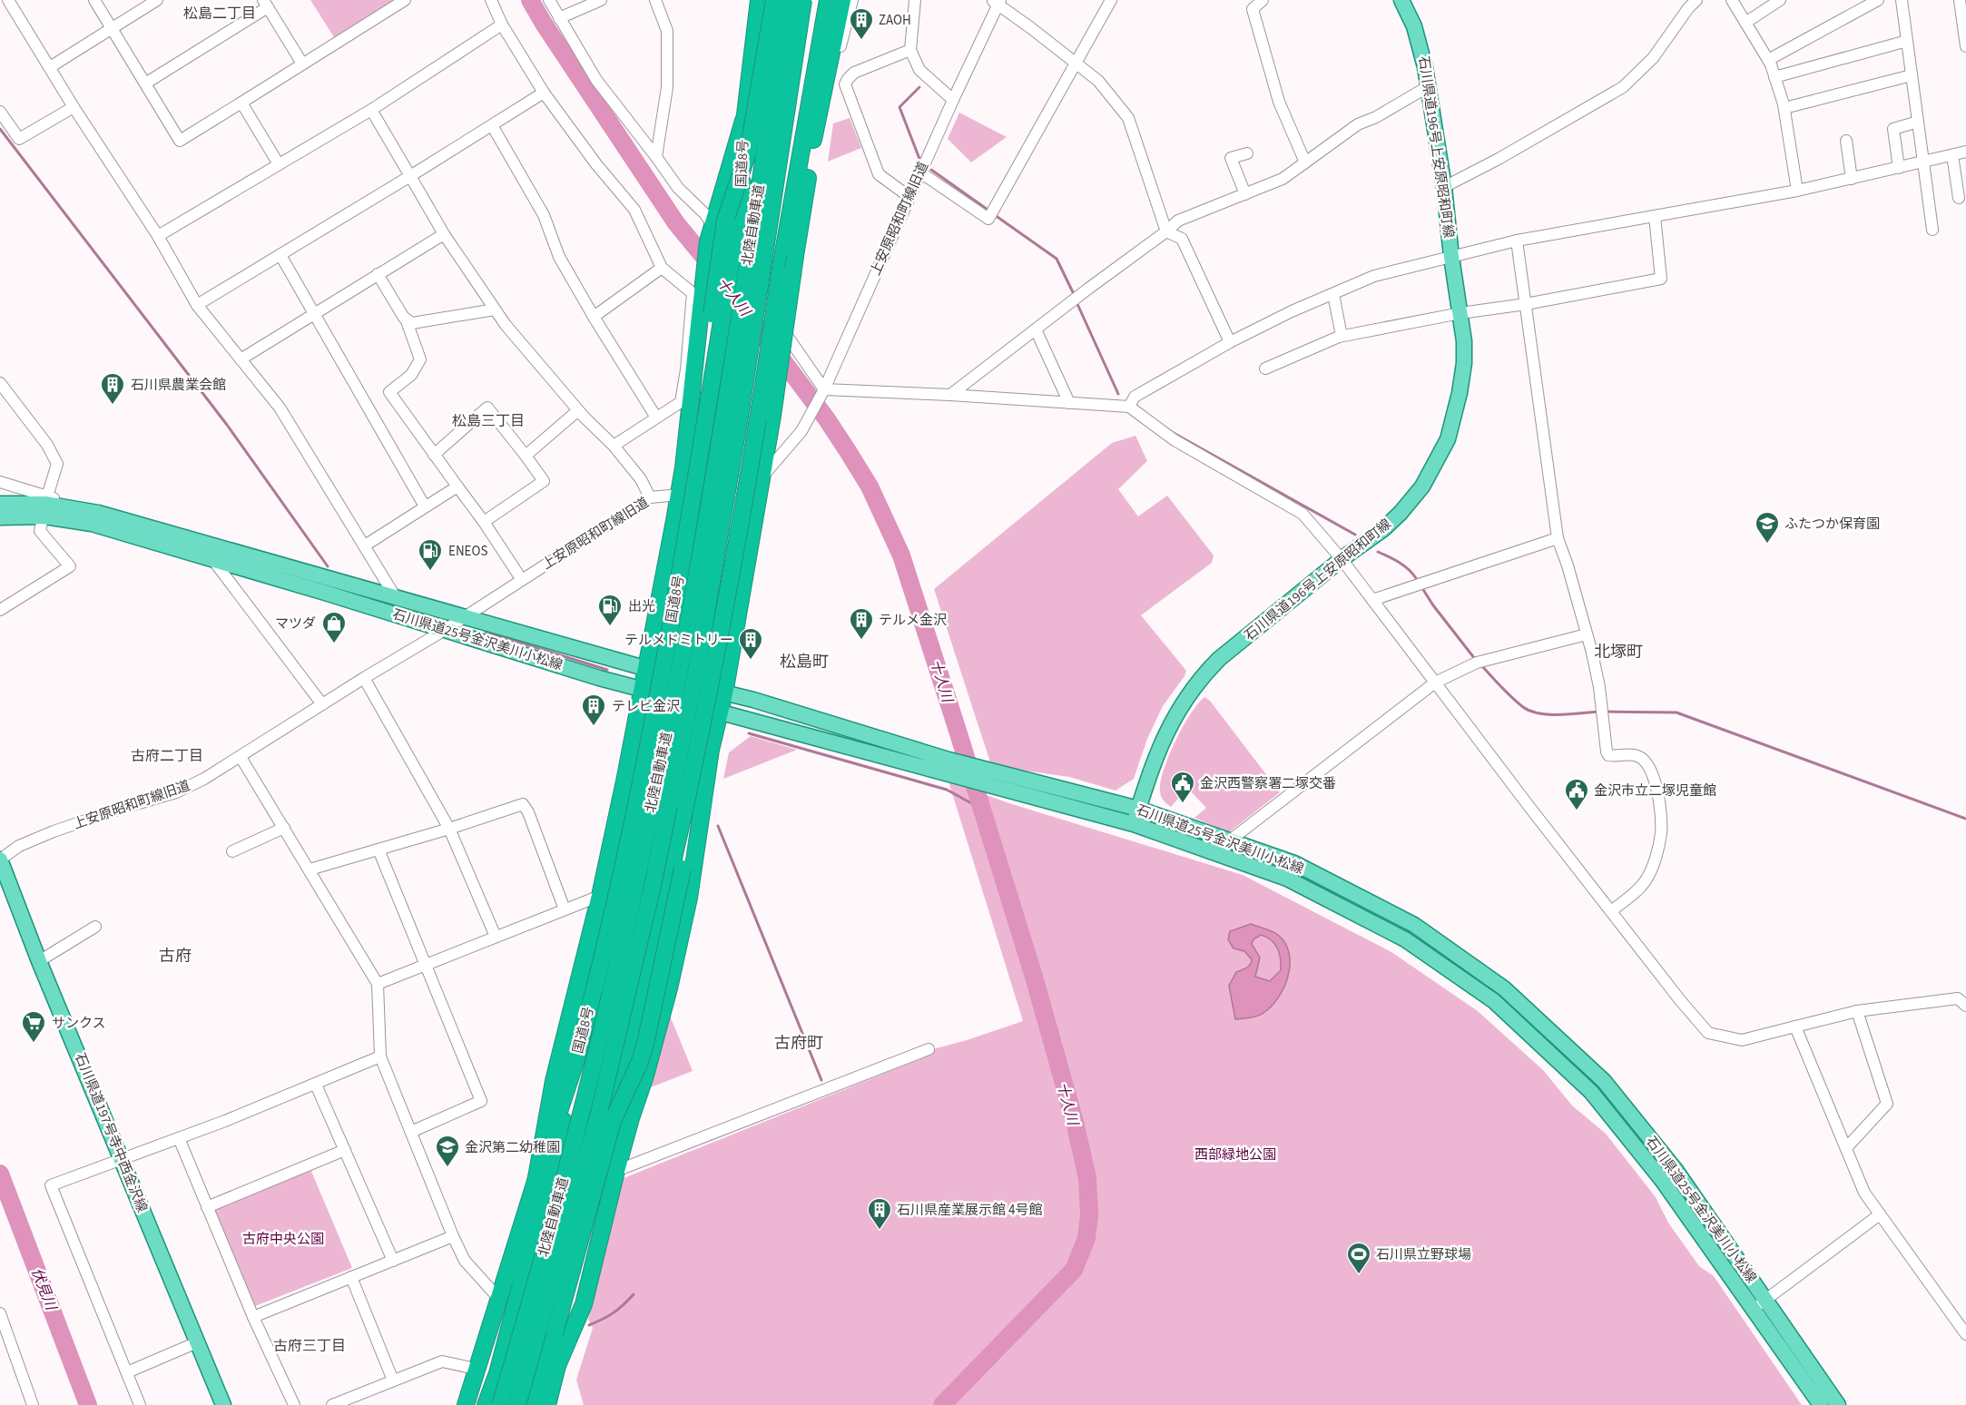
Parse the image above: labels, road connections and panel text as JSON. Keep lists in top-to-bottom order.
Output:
{
  "streets": {
    "highway": ["国道8号", "北陸自動車道"],
    "main road": ["石川県道196号上安原昭和町線", "石川県道25号金沢美川小松線", "石川県道197号寺中西金沢線"],
    "street": ["上安原昭和町線旧道"]
  },
  "crossings": [
    ["石川県道196号上安原昭和町線", "石川県道25号金沢美川小松線"],
    ["上安原昭和町線旧道", "石川県道25号金沢美川小松線"],
    ["上安原昭和町線旧道", "石川県道197号寺中西金沢線"]
  ],
  "districts": [
    "松島二丁目",
    "松島三丁目",
    "北塚町",
    "松島町",
    "古府二丁目",
    "古府",
    "古府町",
    "古府三丁目"
  ],
  "water": ["十人川", "伏見川"],
  "parks": ["西部緑地公園", "古府中央公園"],
  "places": {
    "building": [
      "ZAOH",
      "石川県農業会館",
      "テルメ金沢",
      "テルメドミトリー",
      "テレビ金沢",
      "石川県産業展示館 4号館"
    ],
    "school or university": ["ふたつか保育園", "金沢第二幼稚園"],
    "fuel station": ["ENEOS", "出光"],
    "shop": ["マツダ"],
    "public building": ["金沢西警察署二塚交番", "金沢市立二塚児童館"],
    "supermarket": ["サンクス"],
    "sports": ["石川県立野球場"]
  }
}
